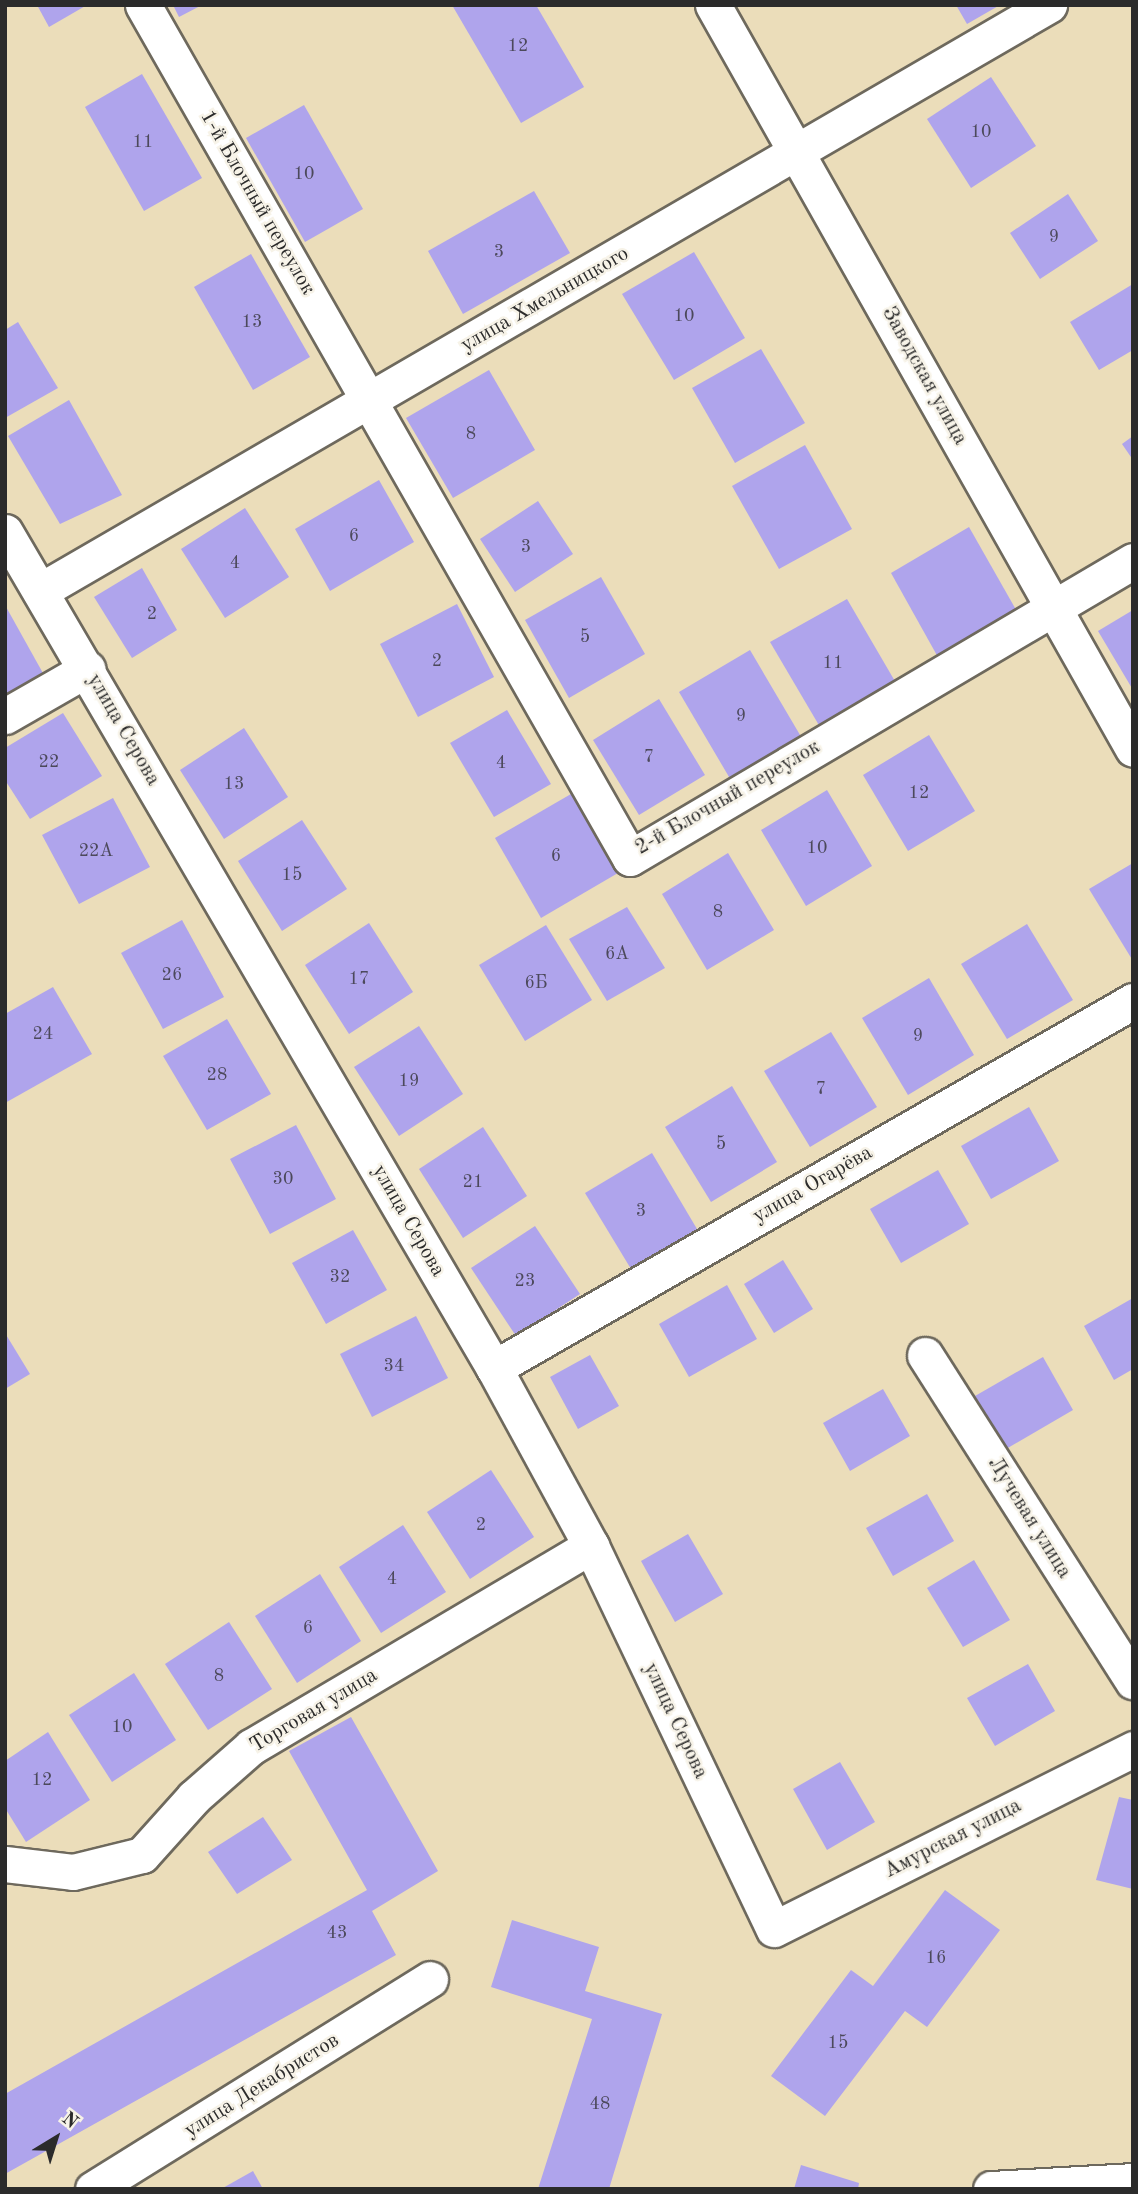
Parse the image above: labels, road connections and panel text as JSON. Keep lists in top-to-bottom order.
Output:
{
  "streets": {
    "street": [
      "1-й Блочный переулок",
      "улица Хмельницкого",
      "Заводская улица",
      "улица Серова",
      "2-й Блочный переулок",
      "улица Огарёва",
      "Лучевая улица",
      "Торговая улица",
      "Амурская улица",
      "улица Декабристов"
    ]
  },
  "crossings": [
    ["1-й Блочный переулок", "улица Хмельницкого"],
    ["1-й Блочный переулок", "2-й Блочный переулок"],
    ["улица Хмельницкого", "Заводская улица"],
    ["улица Хмельницкого", "улица Серова"],
    ["улица Хмельницкого", "2-й Блочный переулок"],
    ["Заводская улица", "2-й Блочный переулок"],
    ["улица Серова", "улица Огарёва"],
    ["улица Серова", "Торговая улица"],
    ["улица Серова", "Амурская улица"]
  ],
  "house_numbers": [
    "12",
    "10",
    "11",
    "10",
    "9",
    "3",
    "10",
    "13",
    "8",
    "6",
    "3",
    "4",
    "2",
    "5",
    "2",
    "11",
    "9",
    "7",
    "22",
    "4",
    "13",
    "12",
    "10",
    "22А",
    "6",
    "15",
    "8",
    "6А",
    "26",
    "17",
    "6Б",
    "24",
    "9",
    "28",
    "19",
    "7",
    "5",
    "30",
    "21",
    "3",
    "32",
    "23",
    "34",
    "2",
    "4",
    "6",
    "8",
    "10",
    "12",
    "43",
    "16",
    "15",
    "48"
  ],
  "north": "top right"
}
